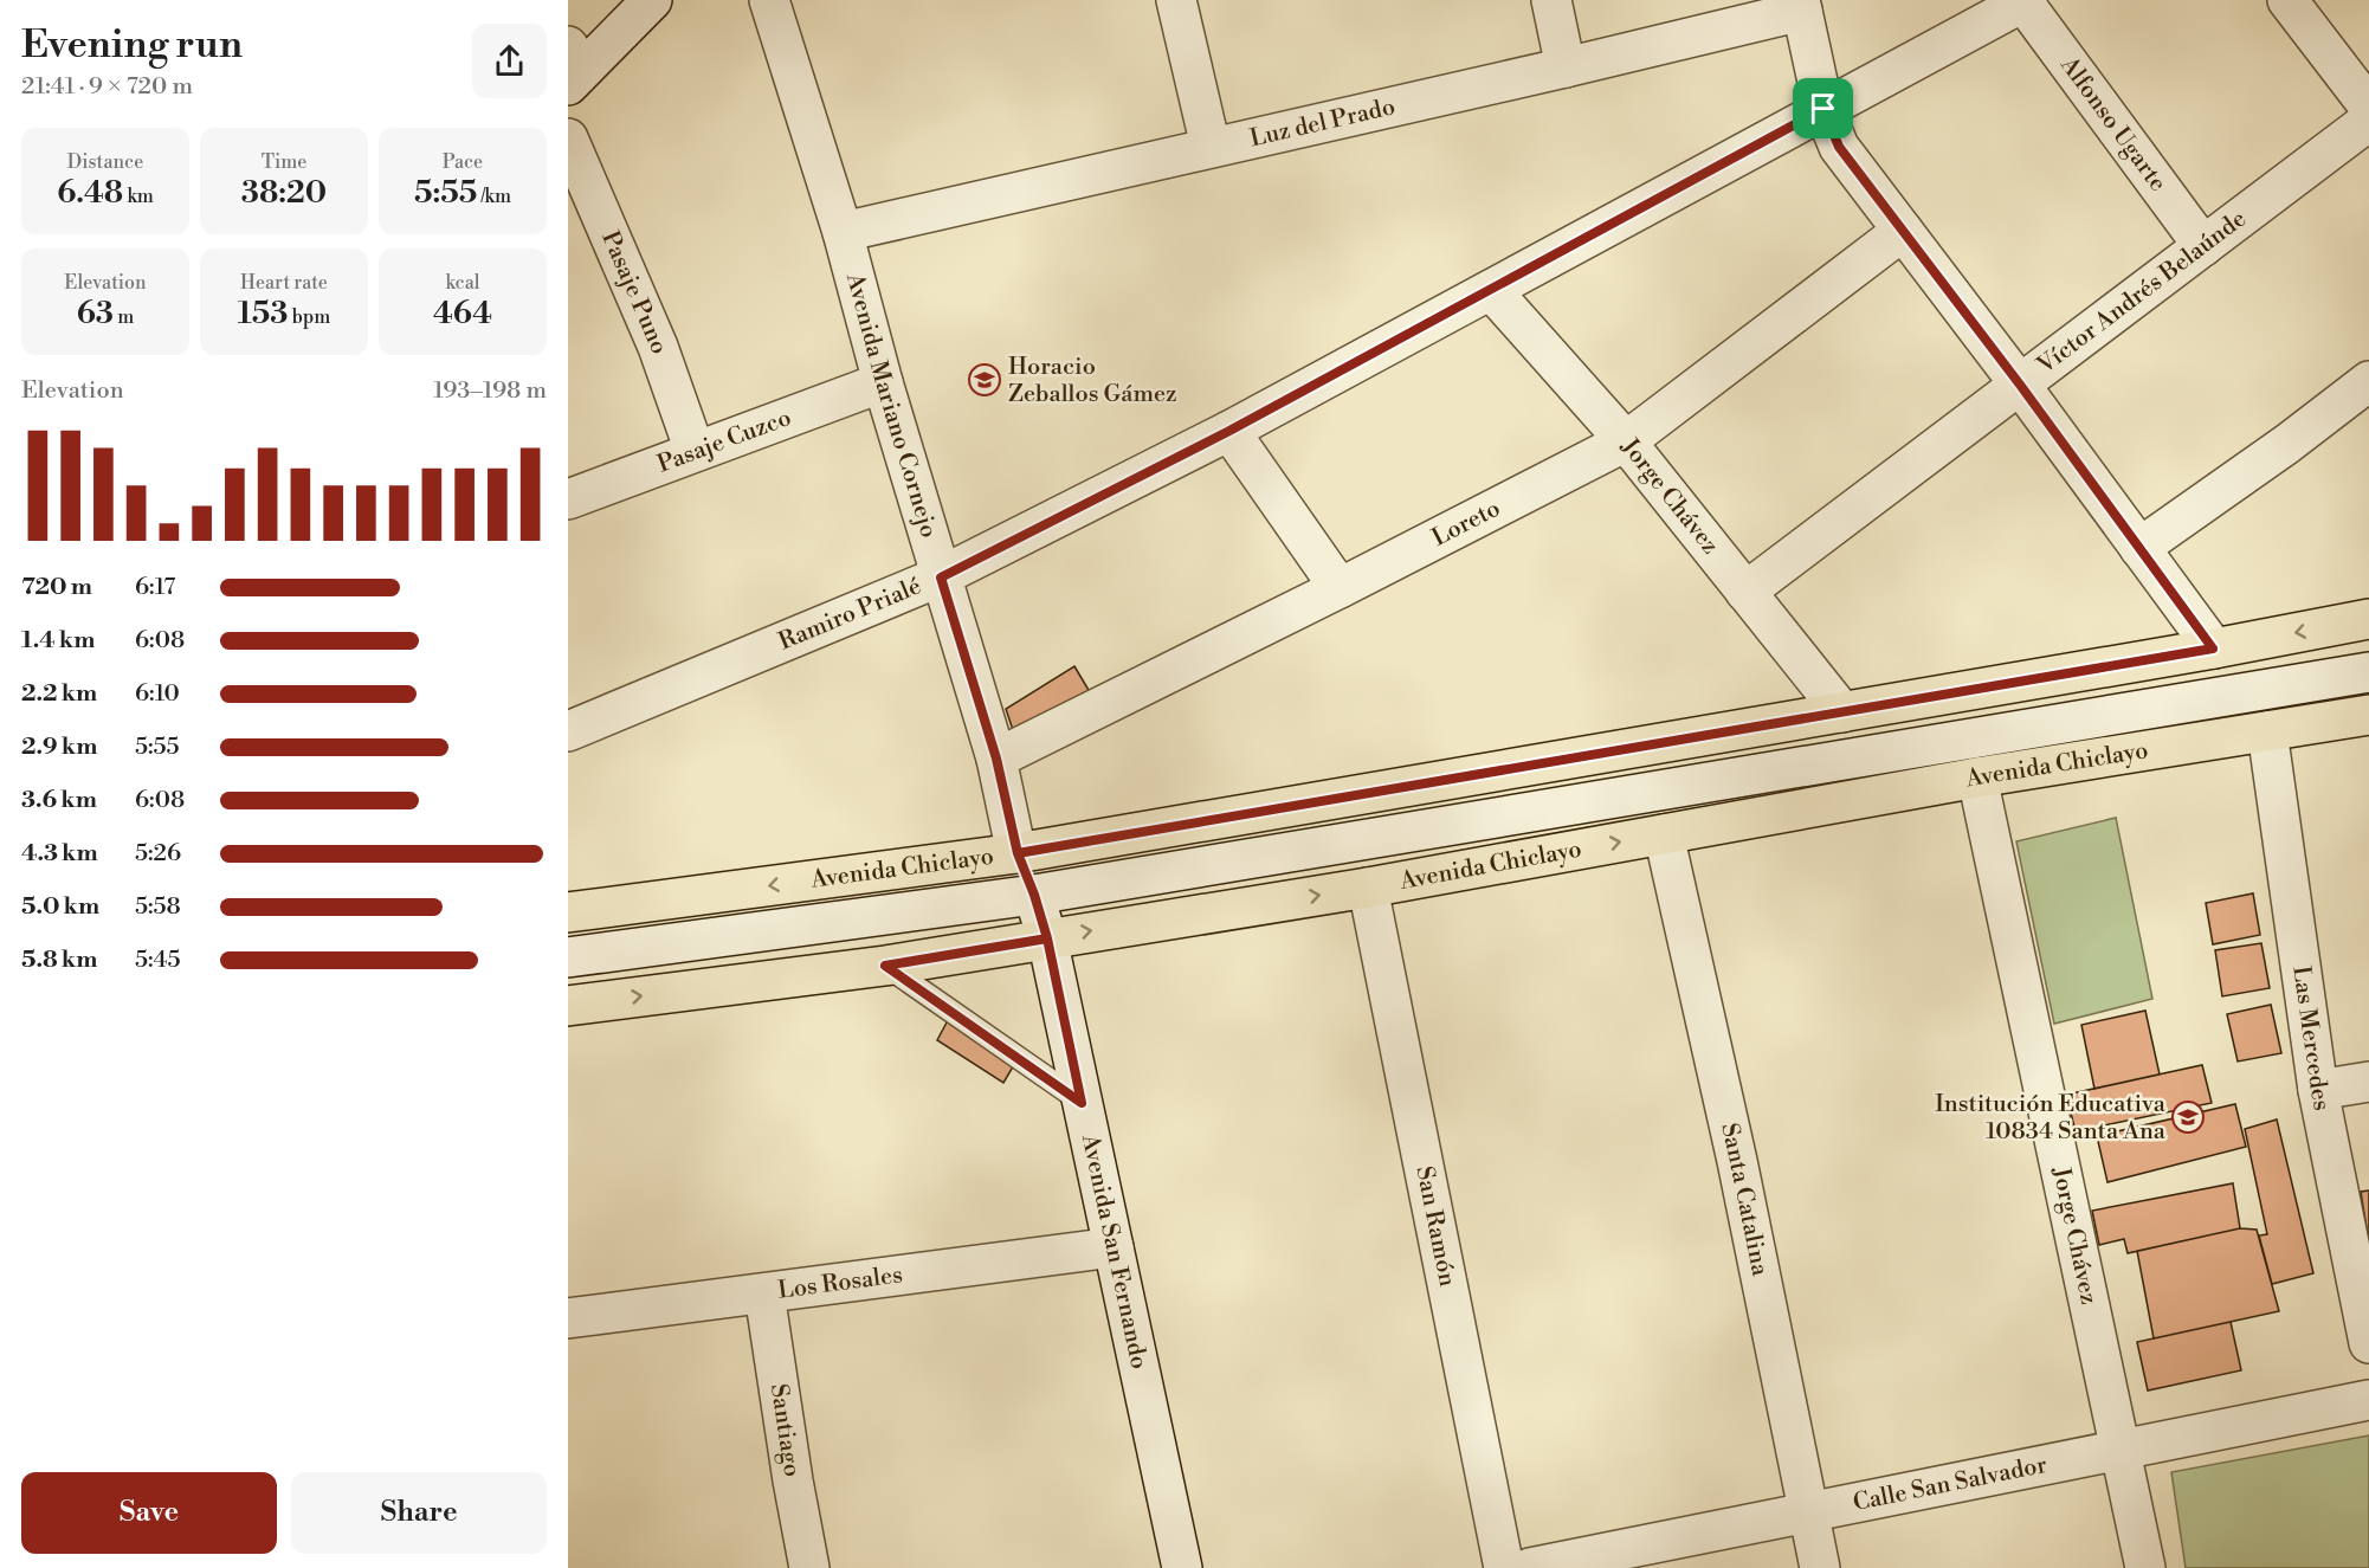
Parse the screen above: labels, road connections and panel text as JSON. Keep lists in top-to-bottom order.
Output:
{
  "streets": {
    "main road": ["Avenida Chiclayo"],
    "street": [
      "Luz del Prado",
      "Alfonso Ugarte",
      "Víctor Andrés Belaúnde",
      "Pasaje Puno",
      "Avenida Mariano Cornejo",
      "Pasaje Cuzco",
      "Jorge Chávez",
      "Loreto",
      "Ramiro Prialé",
      "Las Mercedes",
      "Santa Catalina",
      "San Ramón",
      "Avenida San Fernando",
      "Los Rosales",
      "Santiago",
      "Calle San Salvador"
    ]
  },
  "crossings": [
    ["Luz del Prado", "Avenida Mariano Cornejo"],
    ["Alfonso Ugarte", "Víctor Andrés Belaúnde"],
    ["Alfonso Ugarte", "Ramiro Prialé"],
    ["Víctor Andrés Belaúnde", "Jorge Chávez"],
    ["Pasaje Puno", "Pasaje Cuzco"],
    ["Avenida Mariano Cornejo", "Pasaje Cuzco"],
    ["Avenida Mariano Cornejo", "Loreto"],
    ["Avenida Mariano Cornejo", "Ramiro Prialé"],
    ["Avenida Mariano Cornejo", "Avenida Chiclayo"],
    ["Avenida Mariano Cornejo", "Avenida San Fernando"],
    ["Jorge Chávez", "Loreto"],
    ["Jorge Chávez", "Ramiro Prialé"],
    ["Jorge Chávez", "Avenida Chiclayo"],
    ["Jorge Chávez", "Calle San Salvador"],
    ["Avenida Chiclayo", "Las Mercedes"],
    ["Avenida Chiclayo", "Santa Catalina"],
    ["Avenida Chiclayo", "San Ramón"],
    ["Avenida Chiclayo", "Avenida San Fernando"],
    ["Santa Catalina", "Calle San Salvador"],
    ["Avenida San Fernando", "Los Rosales"],
    ["Los Rosales", "Santiago"]
  ],
  "places": {
    "school or university": ["Horacio Zeballos Gámez", "Institución Educativa 10834 Santa Ana"]
  },
  "page": {
    "heading": ["Evening run", "21:41 · 9 × 720 m"],
    "stats": [
      ["Distance", "6.48 km"],
      ["Time", "38:20"],
      ["Pace", "5:55 /km"],
      ["Elevation", "63 m"],
      ["Heart rate", "153 bpm"],
      ["kcal", "464"]
    ],
    "chart": ["Elevation", "193–198 m"],
    "list": [
      {
        "name": "720 m",
        "note": "6:17"
      },
      {
        "name": "1.4 km",
        "note": "6:08"
      },
      {
        "name": "2.2 km",
        "note": "6:10"
      },
      {
        "name": "2.9 km",
        "note": "5:55"
      },
      {
        "name": "3.6 km",
        "note": "6:08"
      },
      {
        "name": "4.3 km",
        "note": "5:26"
      },
      {
        "name": "5.0 km",
        "note": "5:58"
      },
      {
        "name": "5.8 km",
        "note": "5:45"
      }
    ],
    "buttons": ["Save", "Share"]
  }
}
